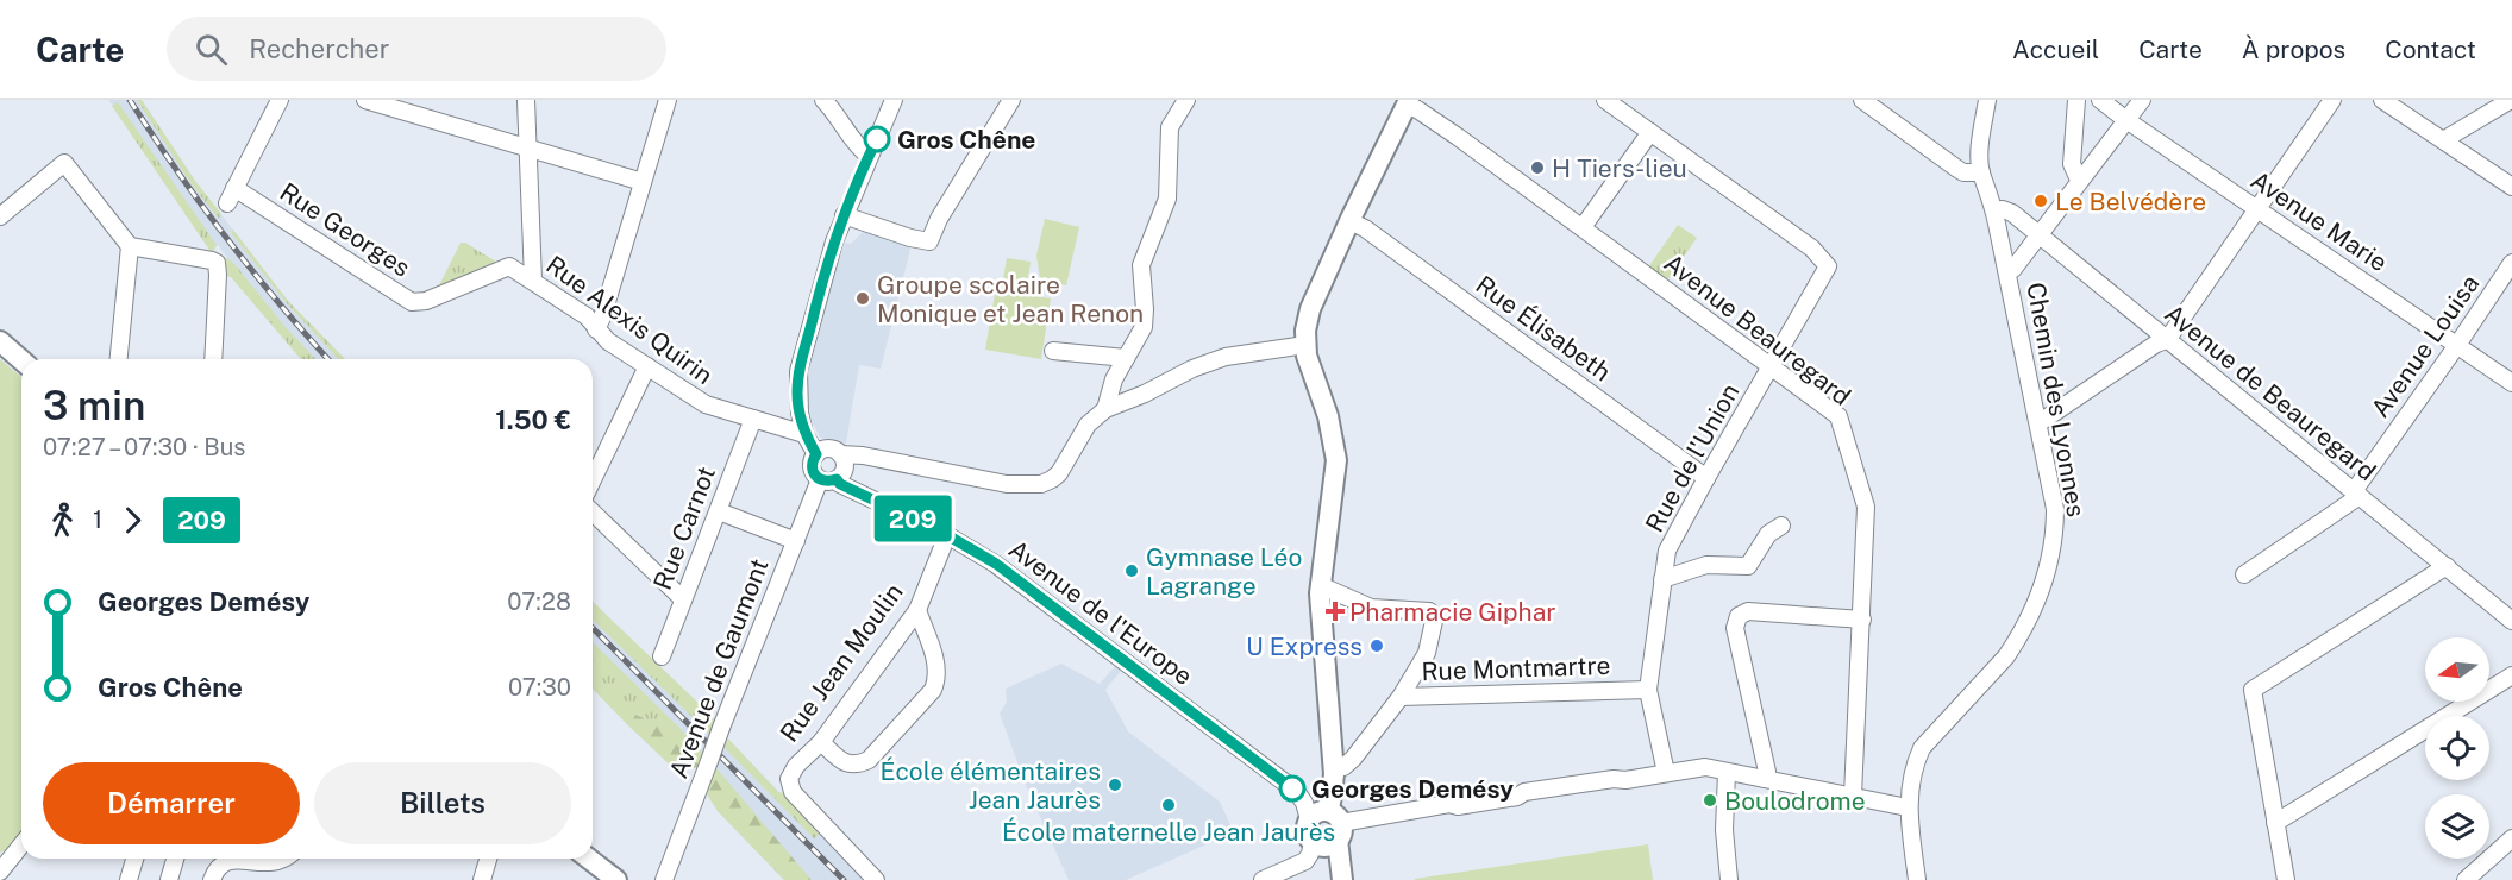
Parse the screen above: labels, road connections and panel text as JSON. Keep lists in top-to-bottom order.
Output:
{
  "streets": {
    "street": [
      "Avenue Marie",
      "Rue Georges",
      "Rue Alexis Quirin",
      "Rue Élisabeth",
      "Avenue Beauregard",
      "Avenue Louisa",
      "Avenue de Beauregard",
      "Chemin des Lyonnes",
      "Rue de l'Union",
      "Rue Carnot",
      "Avenue de l'Europe",
      "Rue Jean Moulin",
      "Avenue de Gaumont",
      "Rue Montmartre"
    ]
  },
  "crossings": [
    ["Avenue Marie", "Avenue Louisa"],
    ["Rue Georges", "Rue Alexis Quirin"],
    ["Rue Alexis Quirin", "Rue Carnot"],
    ["Rue Élisabeth", "Rue de l'Union"],
    ["Avenue Beauregard", "Rue de l'Union"],
    ["Avenue Louisa", "Avenue de Beauregard"],
    ["Avenue de Beauregard", "Chemin des Lyonnes"],
    ["Rue de l'Union", "Rue Montmartre"],
    ["Avenue de l'Europe", "Rue Jean Moulin"],
    ["Avenue de l'Europe", "Avenue de Gaumont"]
  ],
  "places": {
    "other": [
      "Gros Chêne",
      "H Tiers-lieu",
      "Le Belvédère",
      "Groupe scolaire Monique et Jean Renon",
      "Gymnase Léo Lagrange",
      "U Express",
      "École élémentaires Jean Jaurès",
      "Georges Demésy",
      "Boulodrome",
      "École maternelle Jean Jaurès"
    ],
    "health": ["Pharmacie Giphar"]
  },
  "lines": ["bus line 209"],
  "north": "left",
  "page": {
    "header": "Carte",
    "search": "Rechercher",
    "nav": [
      "Accueil",
      "Carte",
      "À propos",
      "Contact"
    ],
    "on_map": "209",
    "heading": ["3 min", "07:27 – 07:30 · Bus", "1.50 €"],
    "legs": ["1", "209"],
    "list": [
      {
        "name": "Georges Demésy",
        "value": "07:28"
      },
      {
        "name": "Gros Chêne",
        "value": "07:30"
      }
    ],
    "buttons": ["Démarrer", "Billets"]
  }
}
